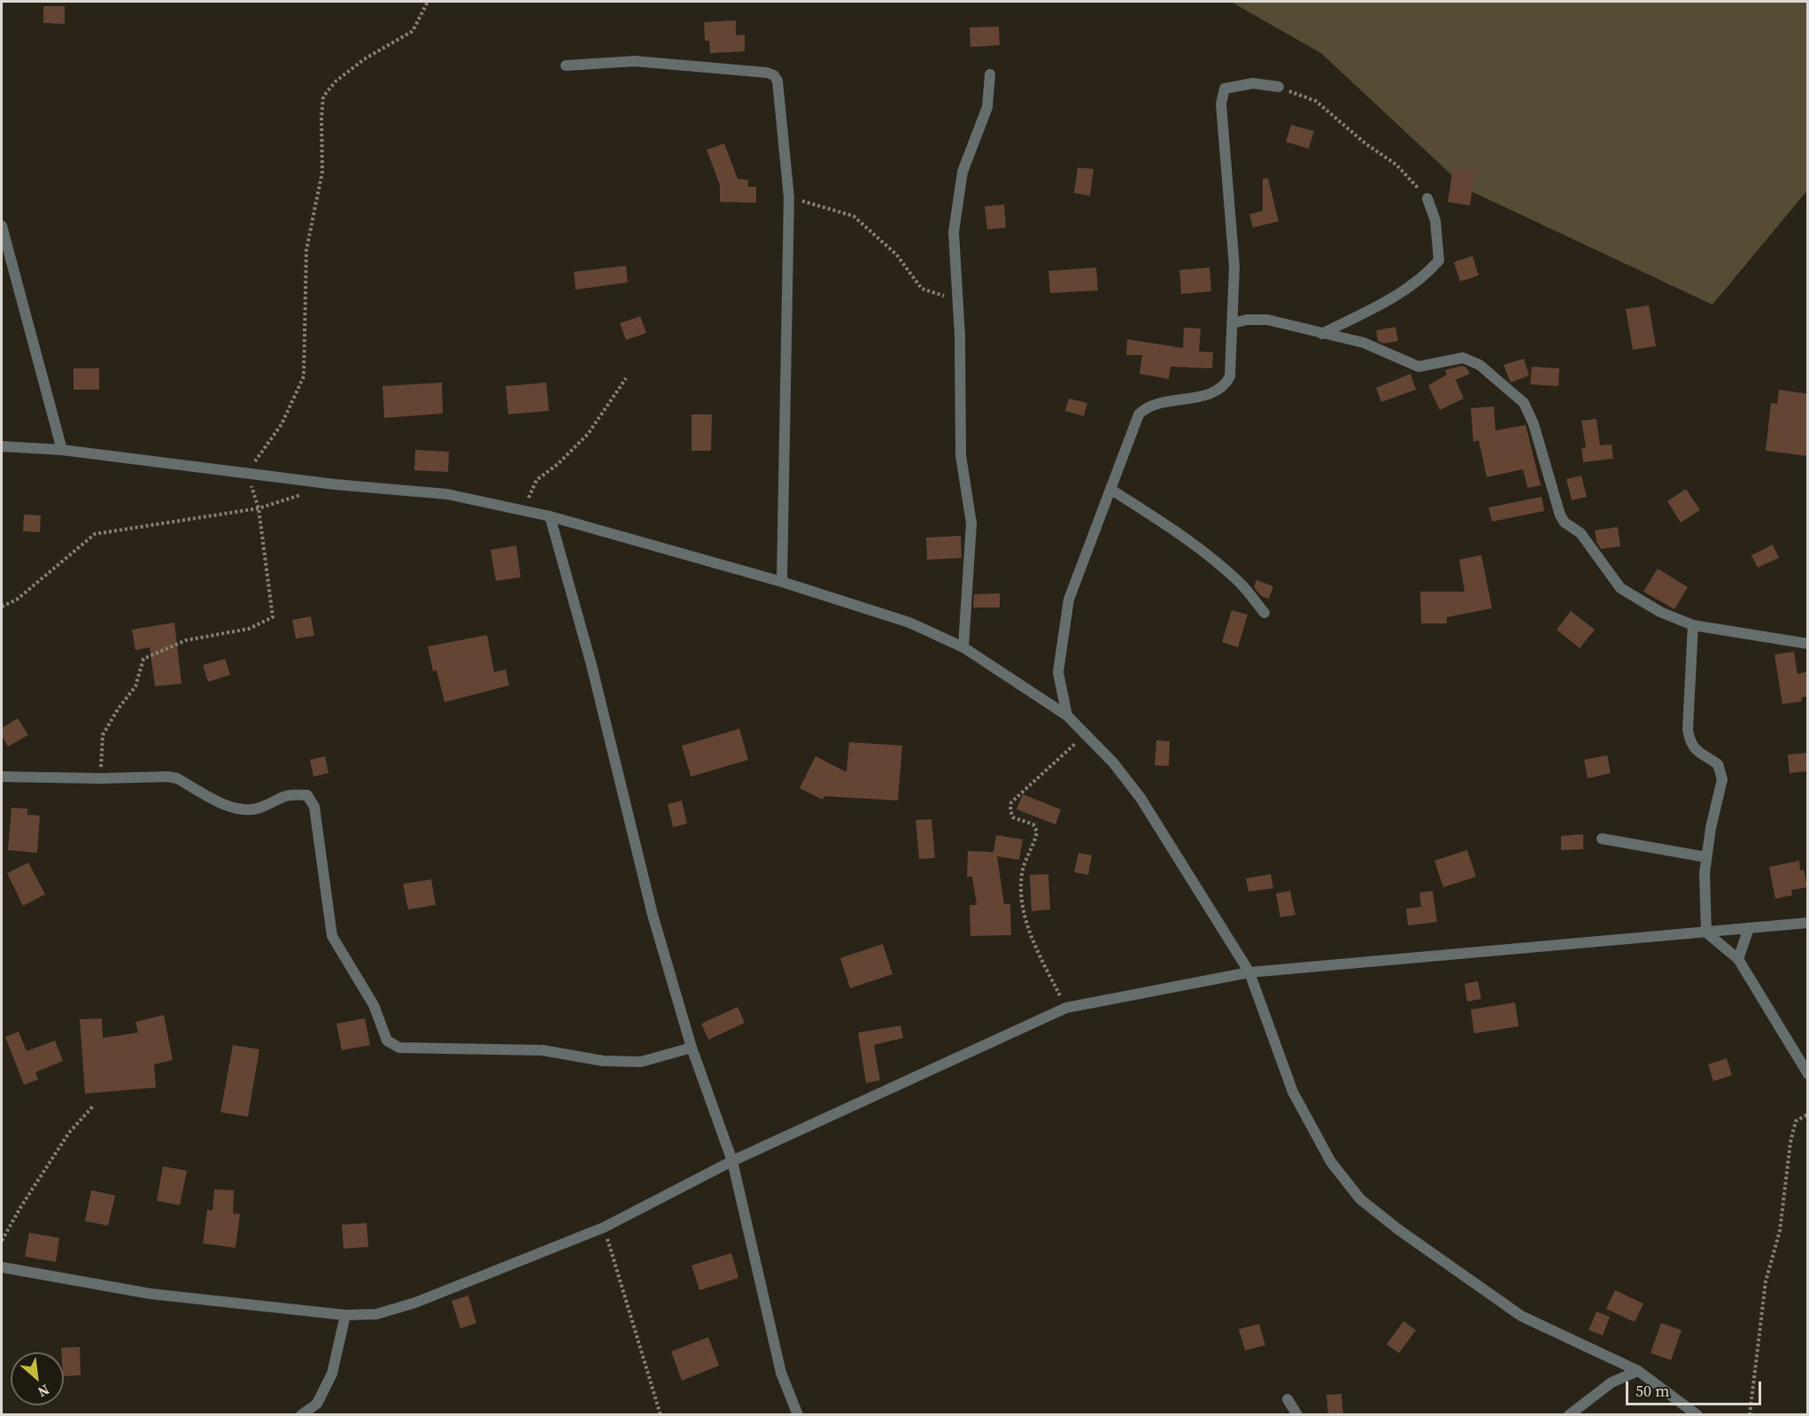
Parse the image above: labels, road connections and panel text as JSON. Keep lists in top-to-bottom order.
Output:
{
  "scale_bar": "50 m",
  "north": "bottom right"
}
